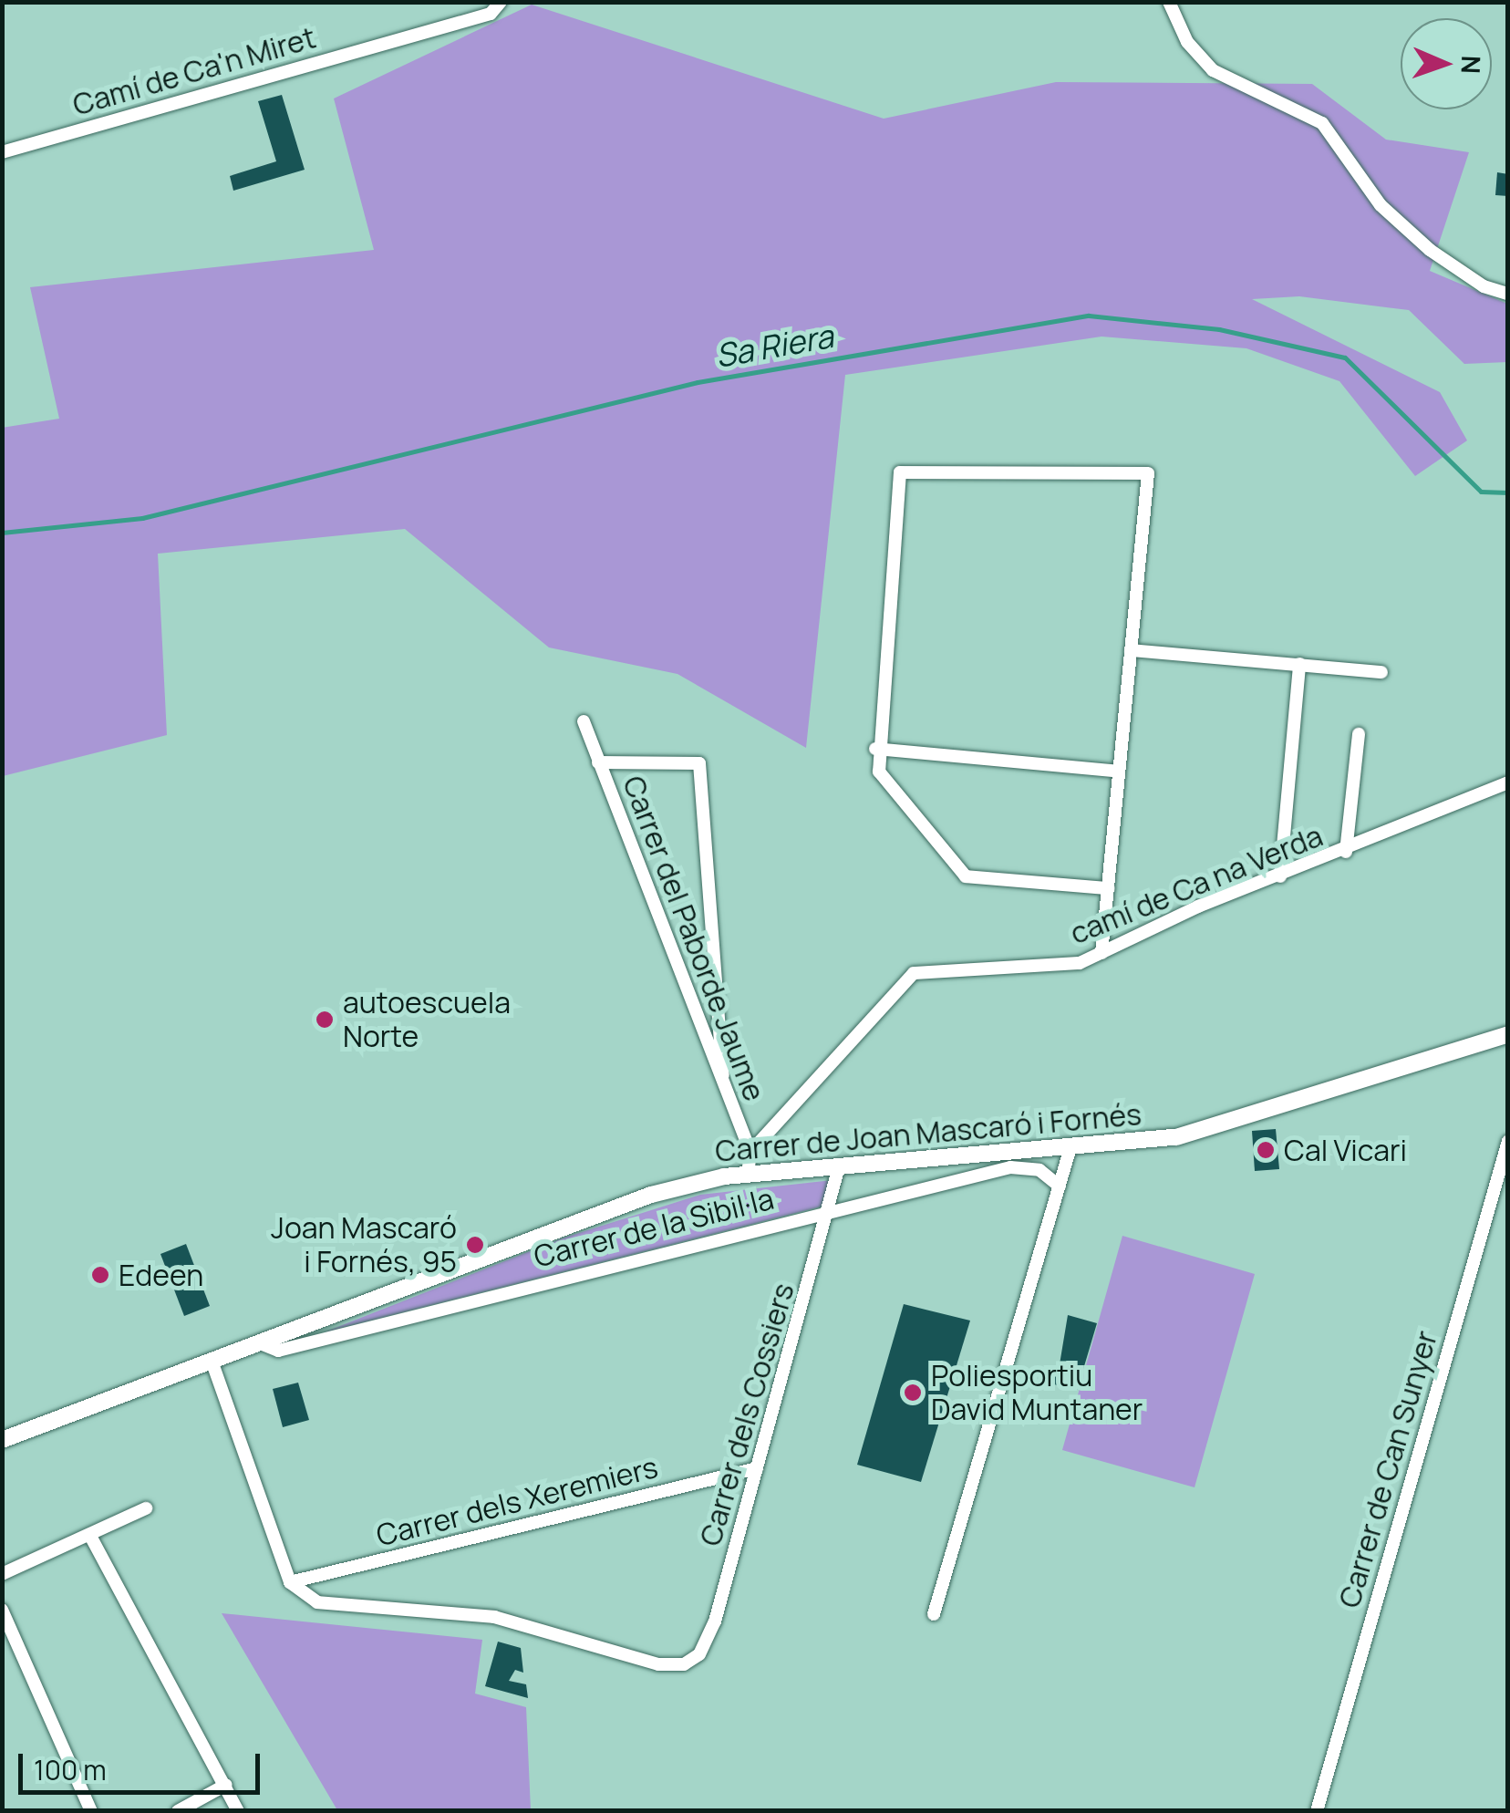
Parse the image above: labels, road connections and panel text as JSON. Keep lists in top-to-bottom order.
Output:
{
  "streets": {
    "street": [
      "Camí de Ca'n Miret",
      "camí de Ca na Verda",
      "Carrer del Paborde Jaume",
      "Carrer de Joan Mascaró i Fornés",
      "Carrer de la Sibil·la",
      "Carrer dels Cossiers",
      "Carrer de Can Sunyer",
      "Carrer dels Xeremiers"
    ]
  },
  "crossings": [
    ["camí de Ca na Verda", "Carrer del Paborde Jaume"],
    ["Carrer del Paborde Jaume", "Carrer de Joan Mascaró i Fornés"],
    ["Carrer de Joan Mascaró i Fornés", "Carrer de la Sibil·la"],
    ["Carrer de Joan Mascaró i Fornés", "Carrer dels Cossiers"],
    ["Carrer de la Sibil·la", "Carrer dels Cossiers"],
    ["Carrer dels Cossiers", "Carrer dels Xeremiers"]
  ],
  "water": ["Sa Riera"],
  "places": [
    "autoescuela Norte",
    "Cal Vicari",
    "Joan Mascaró i Fornés, 95",
    "Edeen",
    "Poliesportiu David Muntaner"
  ],
  "scale_bar": "100 m",
  "north": "right"
}
